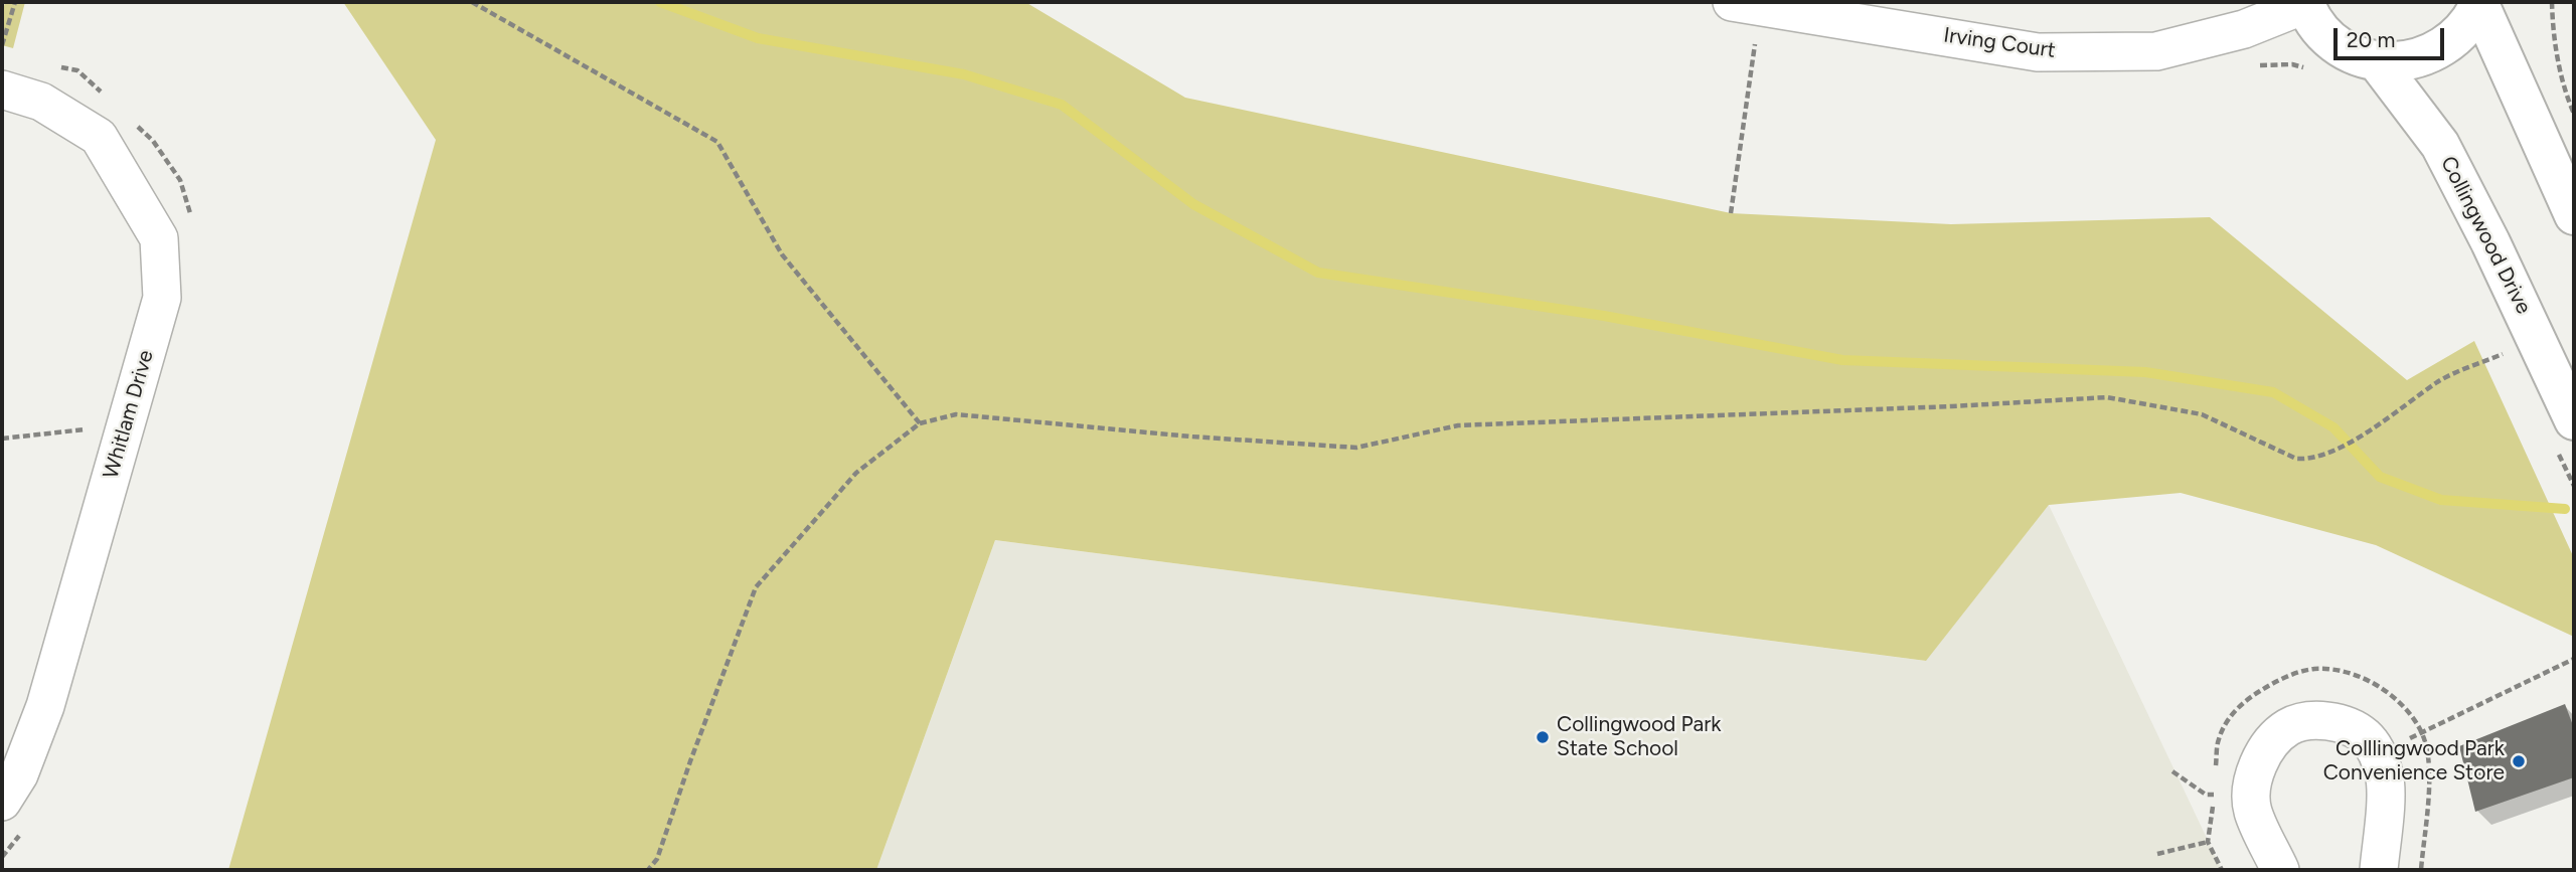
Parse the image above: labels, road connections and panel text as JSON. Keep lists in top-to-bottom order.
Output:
{
  "streets": {
    "main road": ["Collingwood Drive"],
    "street": ["Irving Court", "Whitlam Drive"]
  },
  "places": ["Collingwood Park State School", "Colllingwood Park Convenience Store"],
  "scale_bar": "20 m"
}
